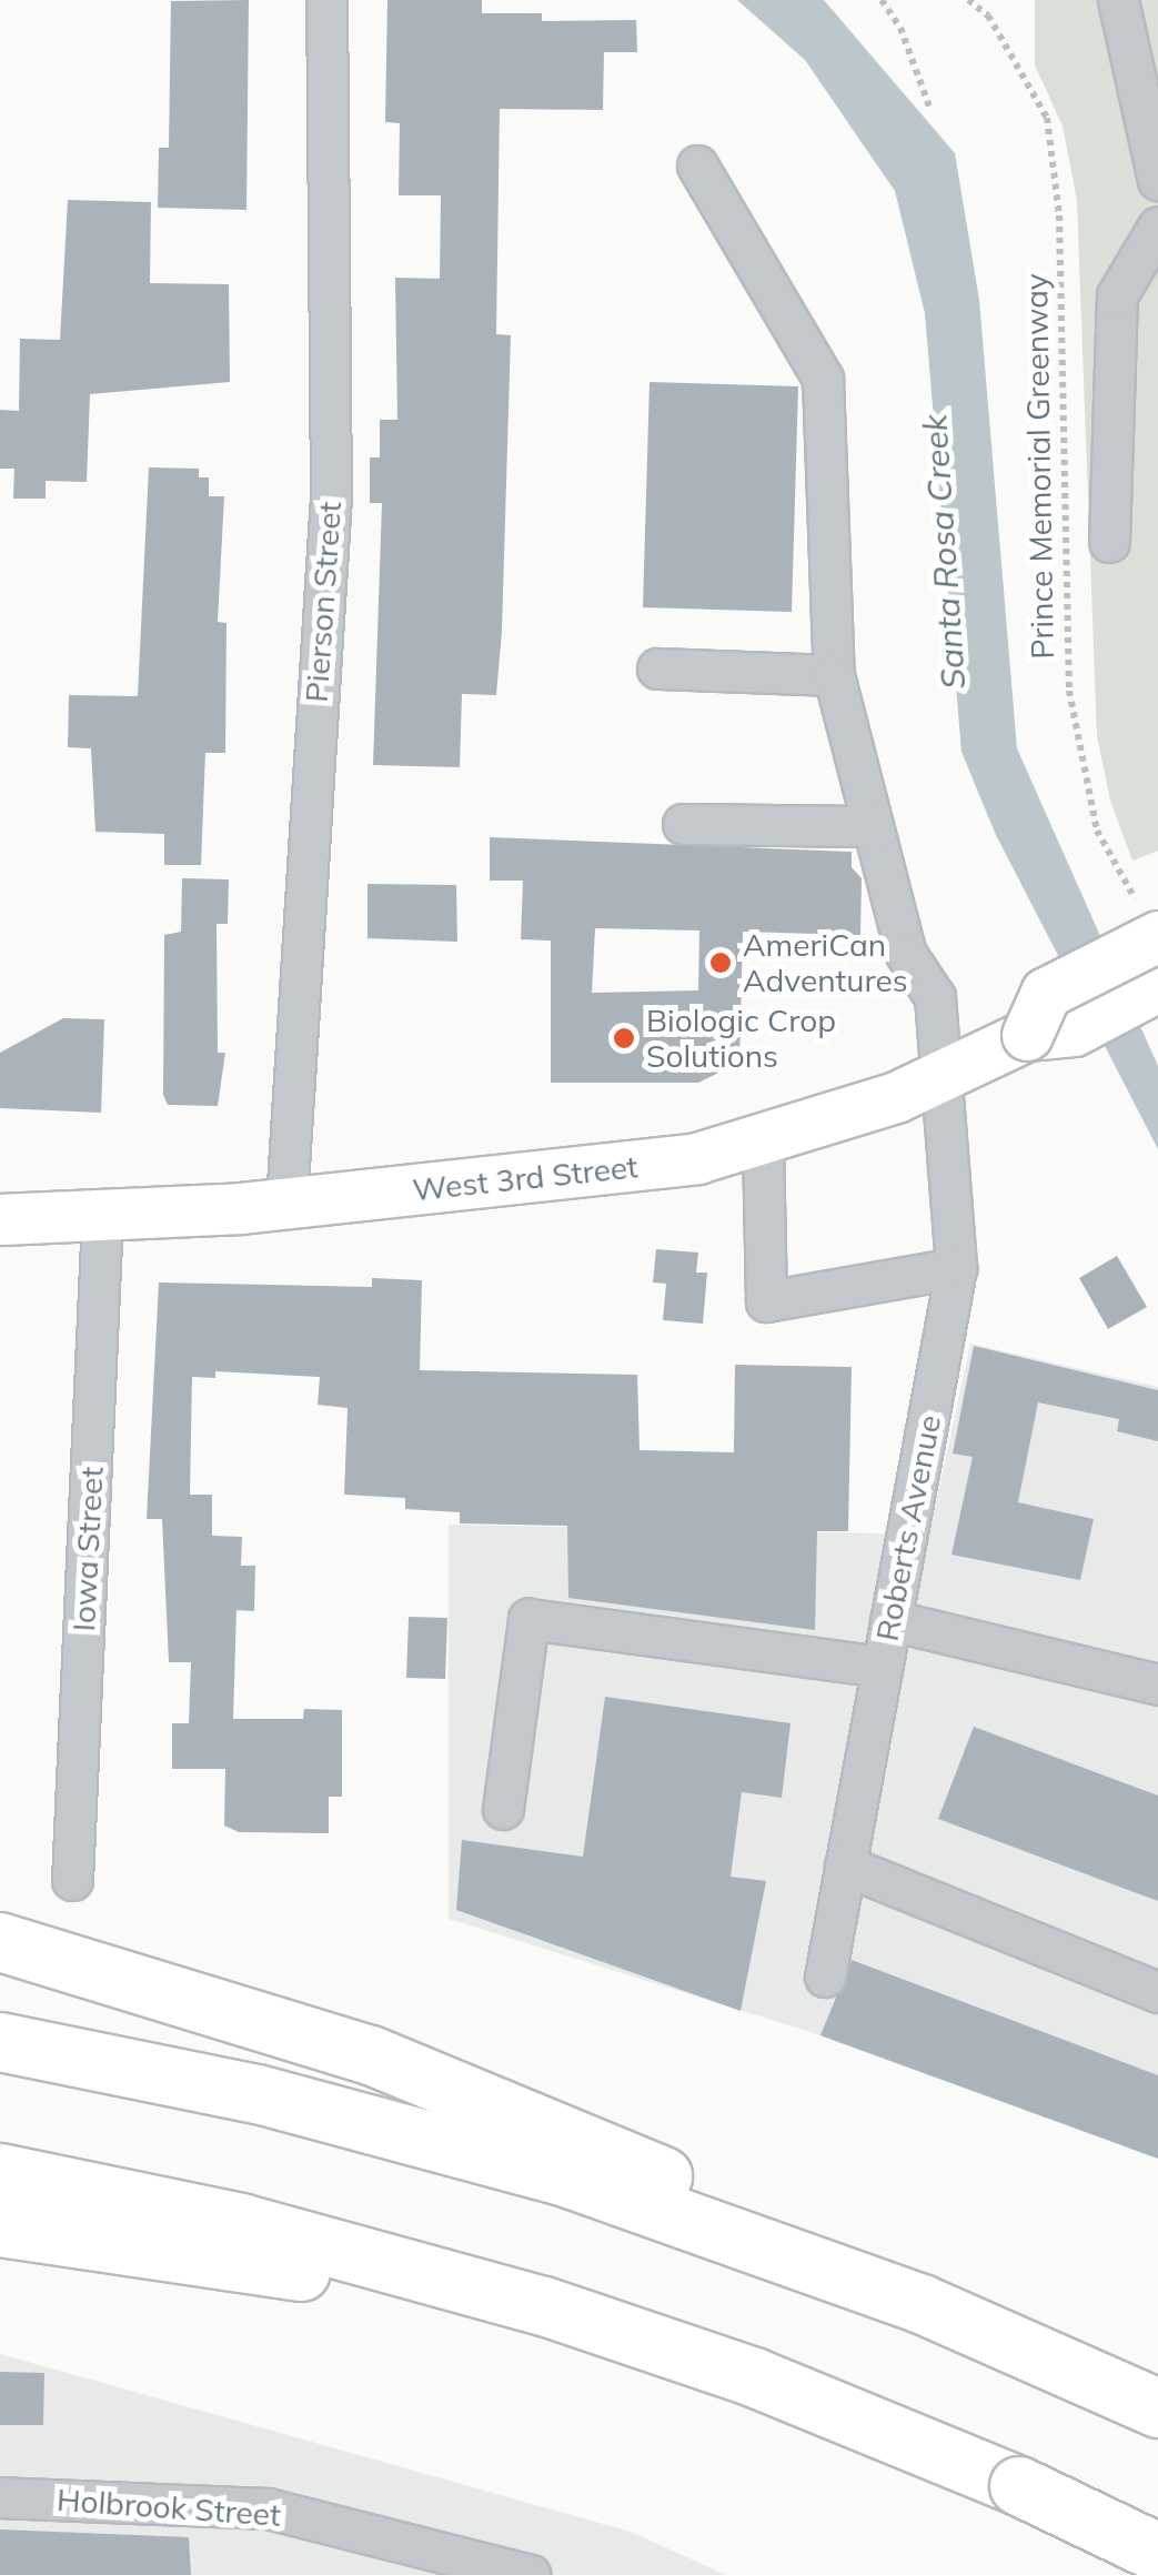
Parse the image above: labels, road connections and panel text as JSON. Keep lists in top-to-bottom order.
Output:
{
  "streets": {
    "main road": ["West 3rd Street"],
    "street": [
      "Pierson Street",
      "Roberts Avenue",
      "Iowa Street",
      "Holbrook Street"
    ],
    "path": ["Prince Memorial Greenway"]
  },
  "crossings": [
    ["Pierson Street", "West 3rd Street"],
    ["West 3rd Street", "Roberts Avenue"],
    ["West 3rd Street", "Iowa Street"]
  ],
  "water": ["Santa Rosa Creek"],
  "places": ["AmeriCan Adventures", "Biologic Crop Solutions"]
}
